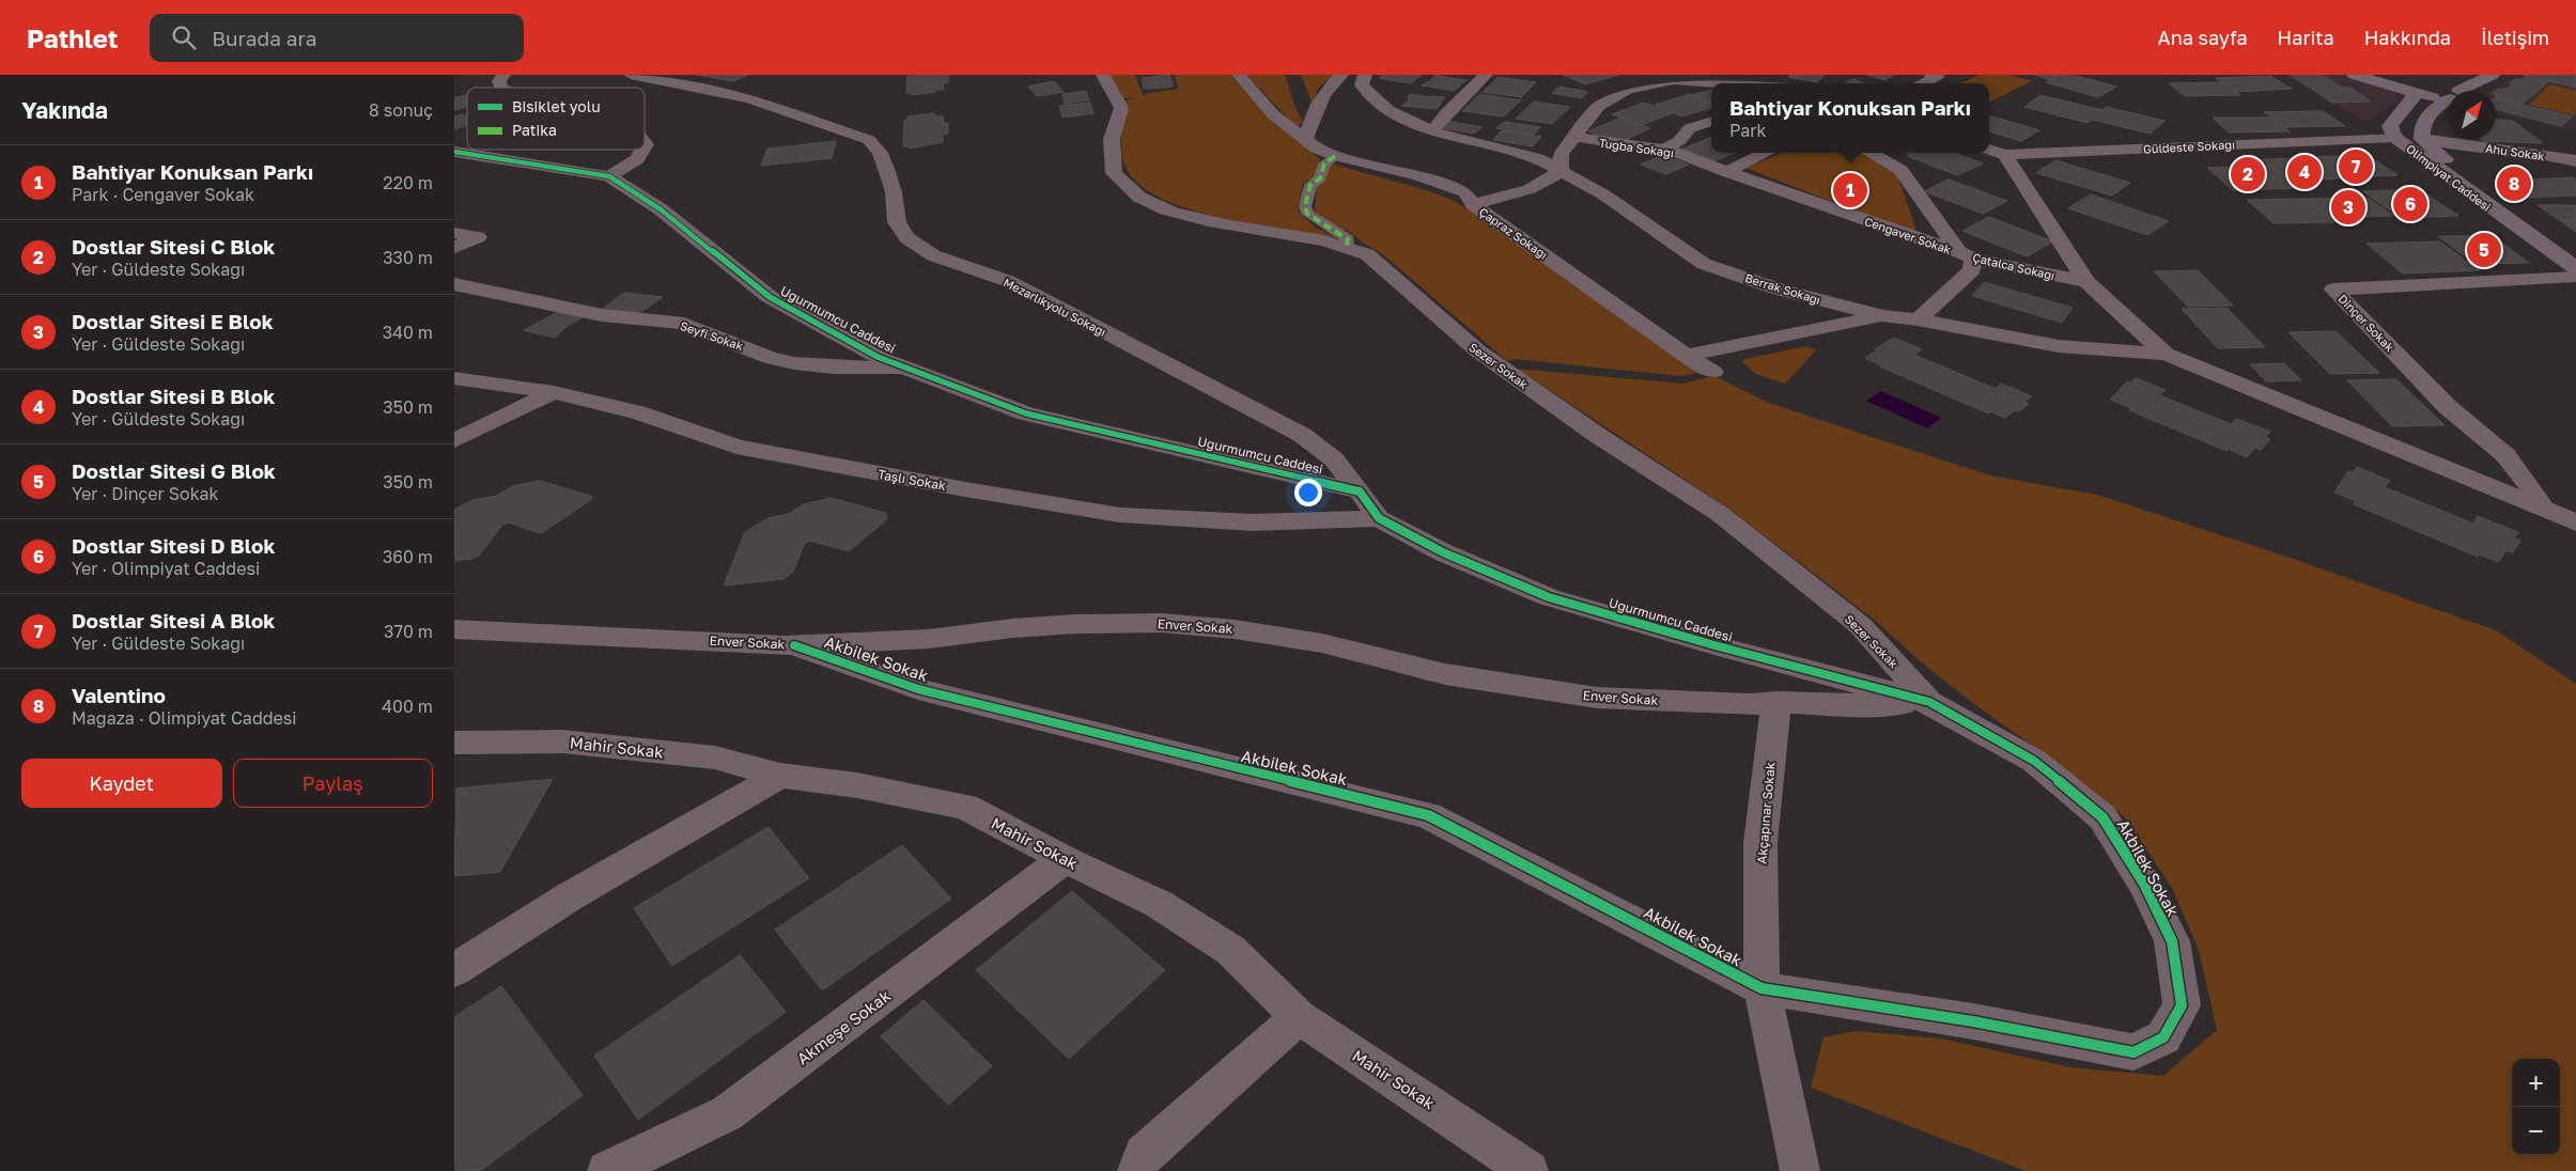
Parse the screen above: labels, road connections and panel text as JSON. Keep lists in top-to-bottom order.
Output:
{
  "streets": {
    "main road": ["Olimpiyat Caddesi"],
    "street": [
      "Güldeste Sokağı",
      "Tuğba Sokağı",
      "Ahu Sokak",
      "Çapraz Sokağı",
      "Cengaver Sokak",
      "Çatalca Sokağı",
      "Berrak Sokağı",
      "Mezarlıkyolu Sokağı",
      "Uğurmumcu Caddesi",
      "Dinçer Sokak",
      "Seyfi Sokak",
      "Sezer Sokak",
      "Taşlı Sokak",
      "Enver Sokak",
      "Akbilek Sokak",
      "Mahir Sokak",
      "Akçapınar Sokak",
      "Akmeşe Sokak"
    ]
  },
  "crossings": [
    ["Güldeste Sokağı", "Olimpiyat Caddesi"],
    ["Tuğba Sokağı", "Cengaver Sokak"],
    ["Ahu Sokak", "Olimpiyat Caddesi"],
    ["Cengaver Sokak", "Çatalca Sokağı"],
    ["Mezarlıkyolu Sokağı", "Uğurmumcu Caddesi"],
    ["Uğurmumcu Caddesi", "Seyfi Sokak"],
    ["Uğurmumcu Caddesi", "Sezer Sokak"],
    ["Uğurmumcu Caddesi", "Taşlı Sokak"],
    ["Uğurmumcu Caddesi", "Enver Sokak"],
    ["Uğurmumcu Caddesi", "Akbilek Sokak"],
    ["Sezer Sokak", "Enver Sokak"],
    ["Sezer Sokak", "Akbilek Sokak"],
    ["Enver Sokak", "Akbilek Sokak"],
    ["Enver Sokak", "Akçapınar Sokak"],
    ["Akbilek Sokak", "Akçapınar Sokak"],
    ["Mahir Sokak", "Akmeşe Sokak"]
  ],
  "legend": ["Bisiklet yolu", "Patika"],
  "north": "top right",
  "page": {
    "header": "Pathlet",
    "search": "Burada ara",
    "nav": [
      "Ana sayfa",
      "Harita",
      "Hakkında",
      "İletişim"
    ],
    "heading": ["Yakında", "8 sonuç"],
    "popup": ["Bahtiyar Konuksan Parkı", "Park"],
    "list": [
      {
        "mark": "1",
        "name": "Bahtiyar Konuksan Parkı",
        "note": "Park · Cengaver Sokak",
        "value": "220 m"
      },
      {
        "mark": "2",
        "name": "Dostlar Sitesi C Blok",
        "note": "Yer · Güldeste Sokağı",
        "value": "330 m"
      },
      {
        "mark": "3",
        "name": "Dostlar Sitesi E Blok",
        "note": "Yer · Güldeste Sokağı",
        "value": "340 m"
      },
      {
        "mark": "4",
        "name": "Dostlar Sitesi B Blok",
        "note": "Yer · Güldeste Sokağı",
        "value": "350 m"
      },
      {
        "mark": "5",
        "name": "Dostlar Sitesi G Blok",
        "note": "Yer · Dinçer Sokak",
        "value": "350 m"
      },
      {
        "mark": "6",
        "name": "Dostlar Sitesi D Blok",
        "note": "Yer · Olimpiyat Caddesi",
        "value": "360 m"
      },
      {
        "mark": "7",
        "name": "Dostlar Sitesi A Blok",
        "note": "Yer · Güldeste Sokağı",
        "value": "370 m"
      },
      {
        "mark": "8",
        "name": "Valentino",
        "note": "Mağaza · Olimpiyat Caddesi",
        "value": "400 m"
      }
    ],
    "pins": [
      "7",
      "4",
      "2",
      "8",
      "1",
      "6",
      "3",
      "5"
    ],
    "buttons": ["Kaydet", "Paylaş"],
    "map_buttons": ["+", "−"]
  }
}
